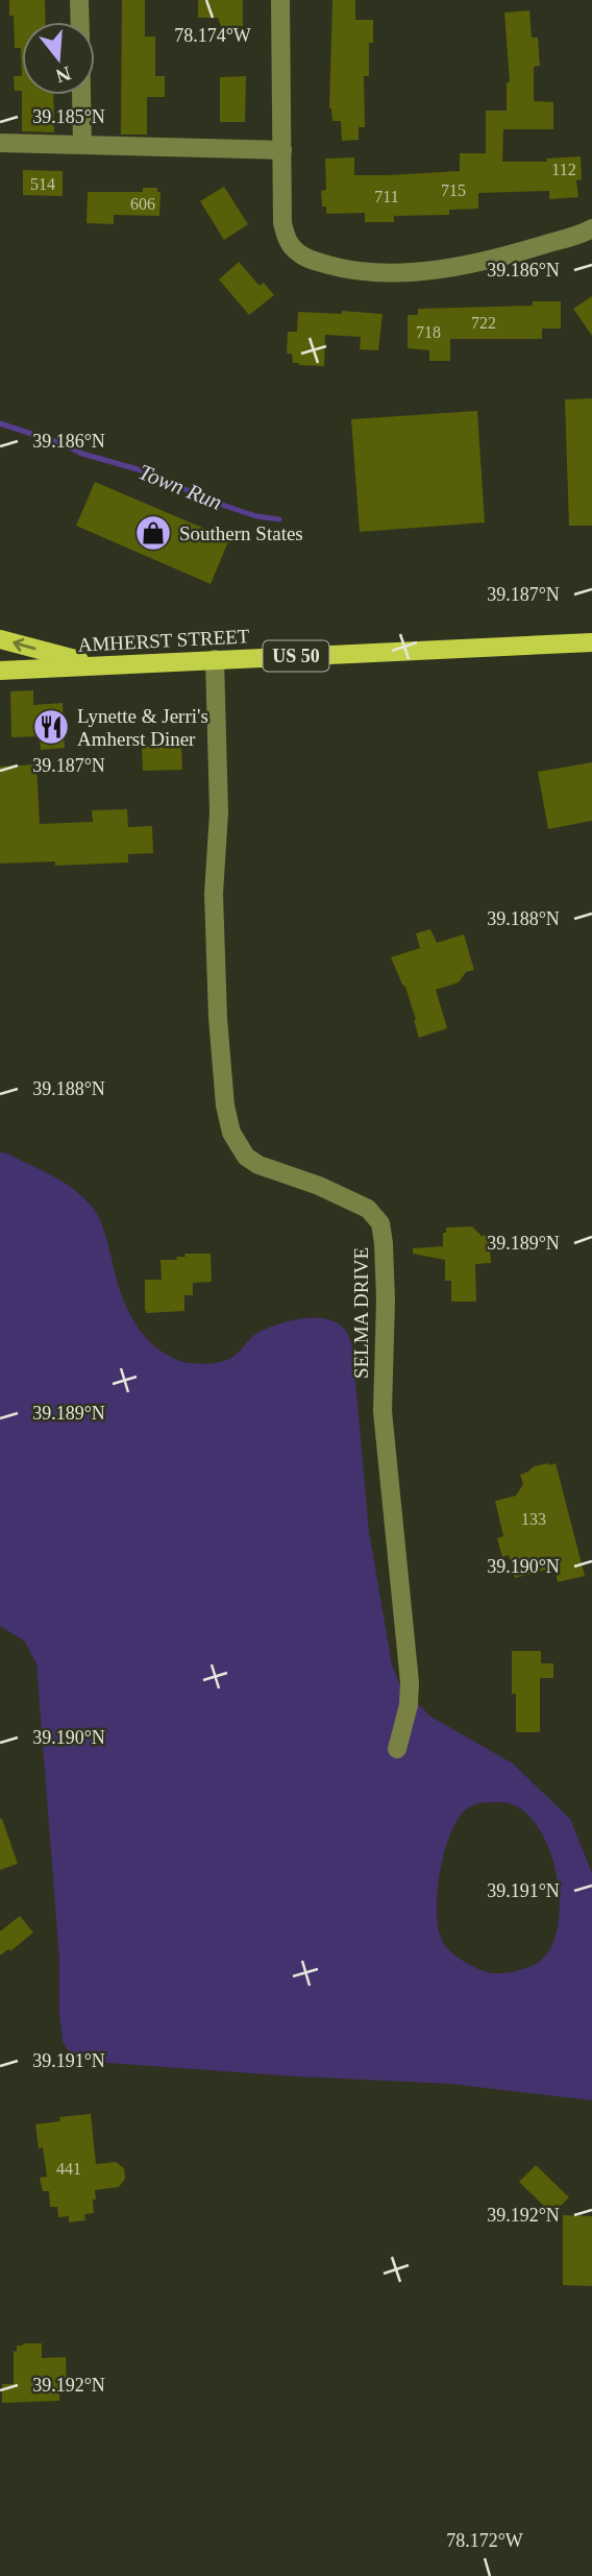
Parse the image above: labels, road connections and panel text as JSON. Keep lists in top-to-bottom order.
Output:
{
  "streets": {
    "main road": ["AMHERST STREET", "US 50"],
    "street": ["SELMA DRIVE"]
  },
  "crossings": [
    ["AMHERST STREET", "US 50"],
    ["AMHERST STREET", "SELMA DRIVE"]
  ],
  "water": ["Town Run"],
  "places": {
    "shop": ["Southern States"],
    "restaurant": ["Lynette & Jerri's Amherst Diner"]
  },
  "house_numbers": [
    "112",
    "514",
    "715",
    "711",
    "606",
    "722",
    "718",
    "133",
    "441"
  ],
  "north": "bottom",
  "coordinates": [
    "78.174°W",
    "39.185°N",
    "39.186°N",
    "39.187°N",
    "39.188°N",
    "39.189°N",
    "39.190°N",
    "39.191°N",
    "39.192°N",
    "78.172°W"
  ]
}
